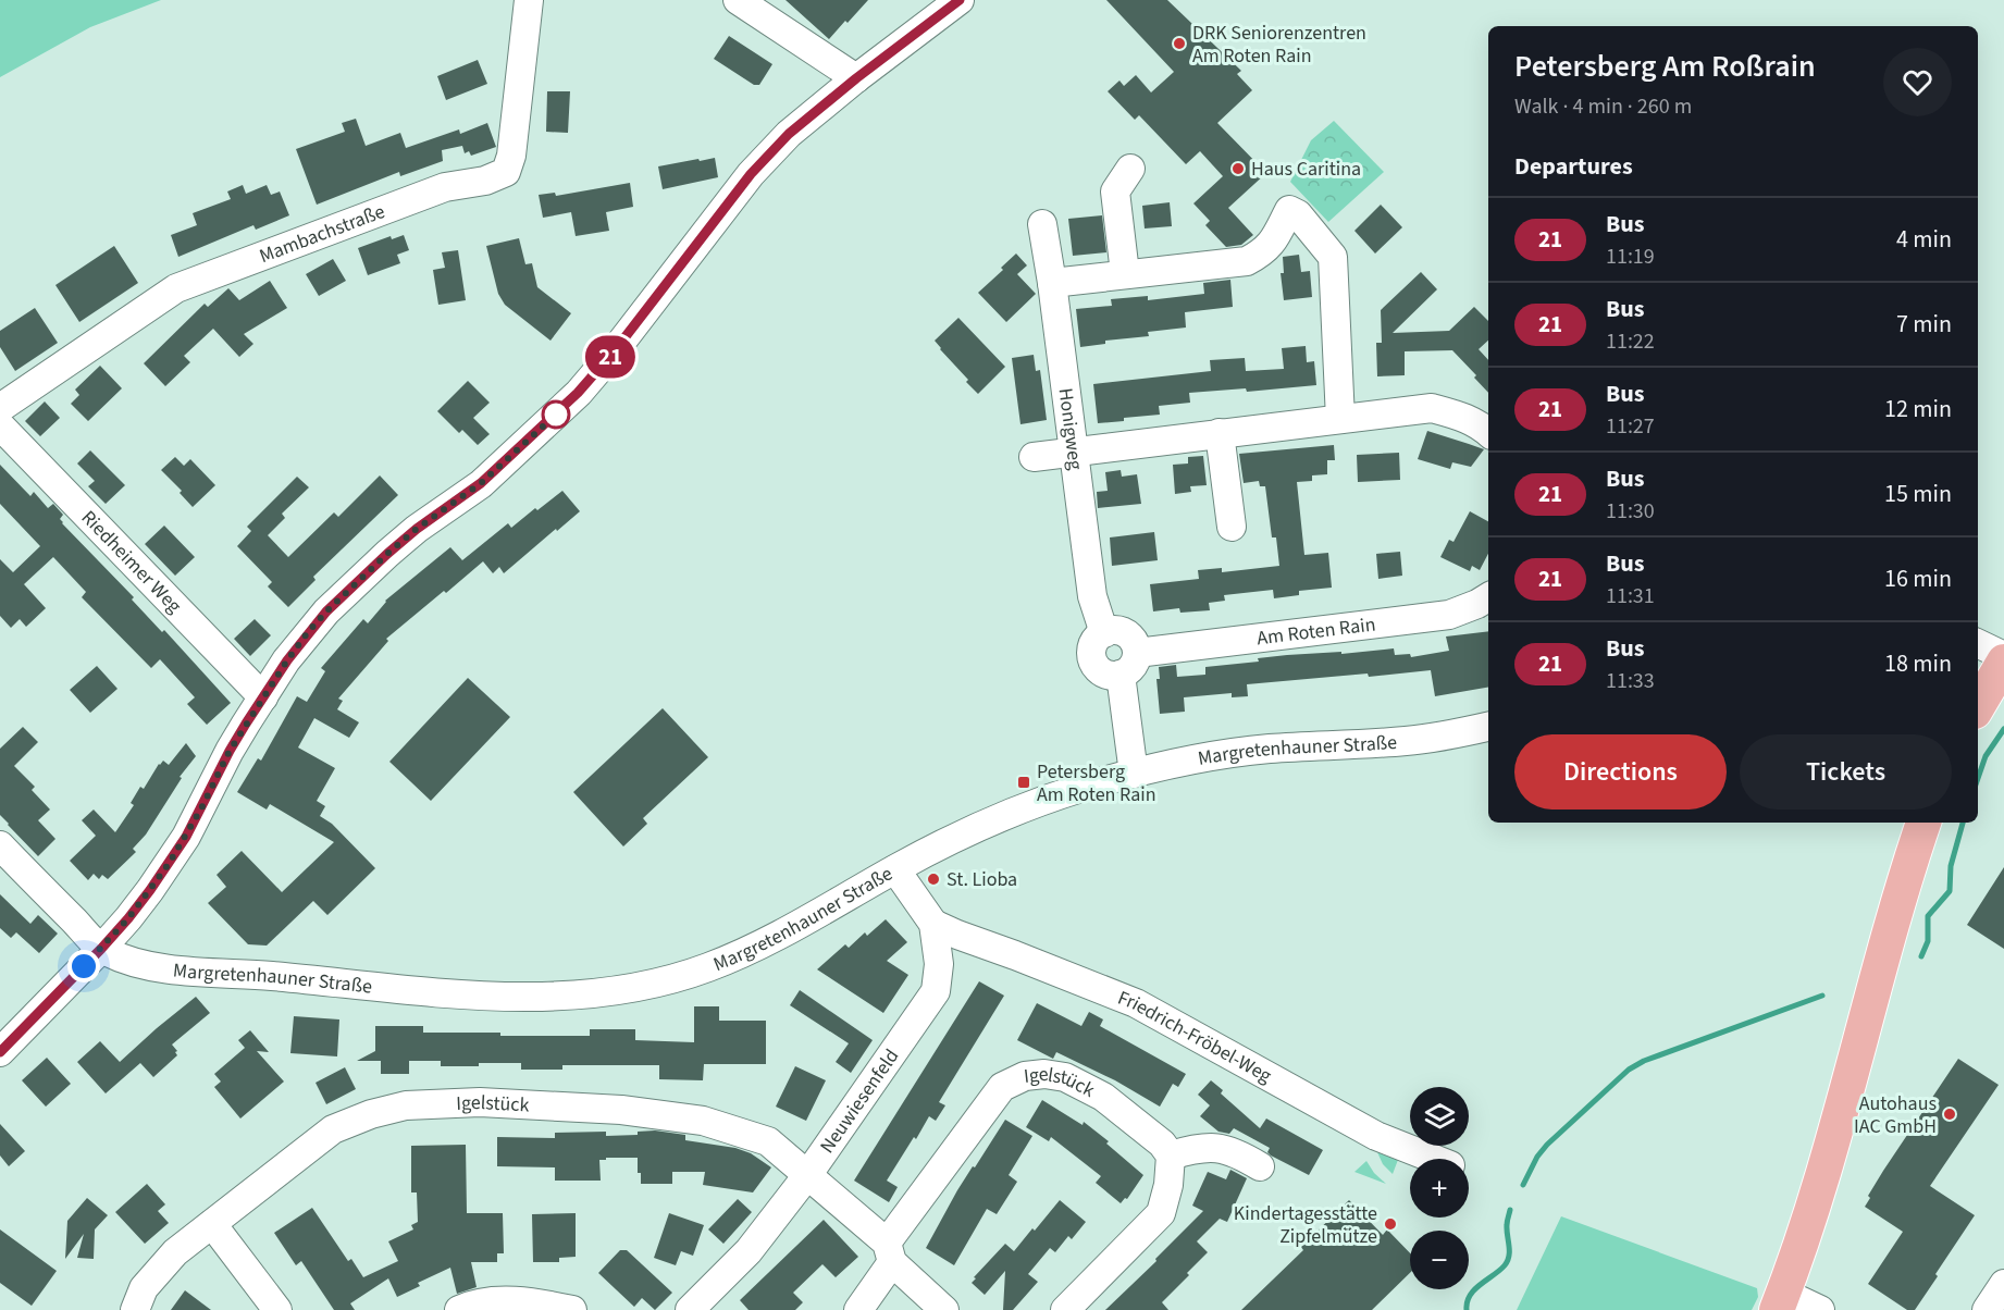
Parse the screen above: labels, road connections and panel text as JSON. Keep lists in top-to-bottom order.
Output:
{
  "streets": {
    "street": [
      "Mambachstraße",
      "Honigweg",
      "Riedheimer Weg",
      "Am Roten Rain",
      "Margretenhauner Straße",
      "Friedrich-Fröbel-Weg",
      "Igelstück",
      "Neuwiesenfeld"
    ]
  },
  "crossings": [
    ["Honigweg", "Am Roten Rain"],
    ["Margretenhauner Straße", "Neuwiesenfeld"],
    ["Friedrich-Fröbel-Weg", "Neuwiesenfeld"],
    ["Igelstück", "Neuwiesenfeld"]
  ],
  "places": {
    "other": [
      "DRK Seniorenzentren Am Roten Rain",
      "Haus Caritina",
      "St. Lioba",
      "Autohaus IAC GmbH",
      "Kindertagesstätte Zipfelmütze"
    ],
    "transit": ["Petersberg Am Roten Rain"]
  },
  "lines": ["bus line 21"],
  "page": {
    "on_map": "21",
    "heading": [
      ["Petersberg Am Roßrain", "Walk · 4 min · 260 m"],
      "Departures"
    ],
    "list": [
      {
        "mark": "21",
        "name": "Bus",
        "note": "11:19",
        "value": "4 min"
      },
      {
        "mark": "21",
        "name": "Bus",
        "note": "11:22",
        "value": "7 min"
      },
      {
        "mark": "21",
        "name": "Bus",
        "note": "11:27",
        "value": "12 min"
      },
      {
        "mark": "21",
        "name": "Bus",
        "note": "11:30",
        "value": "15 min"
      },
      {
        "mark": "21",
        "name": "Bus",
        "note": "11:31",
        "value": "16 min"
      },
      {
        "mark": "21",
        "name": "Bus",
        "note": "11:33",
        "value": "18 min"
      }
    ],
    "buttons": ["Directions", "Tickets"],
    "map_buttons": ["+", "−"]
  }
}
